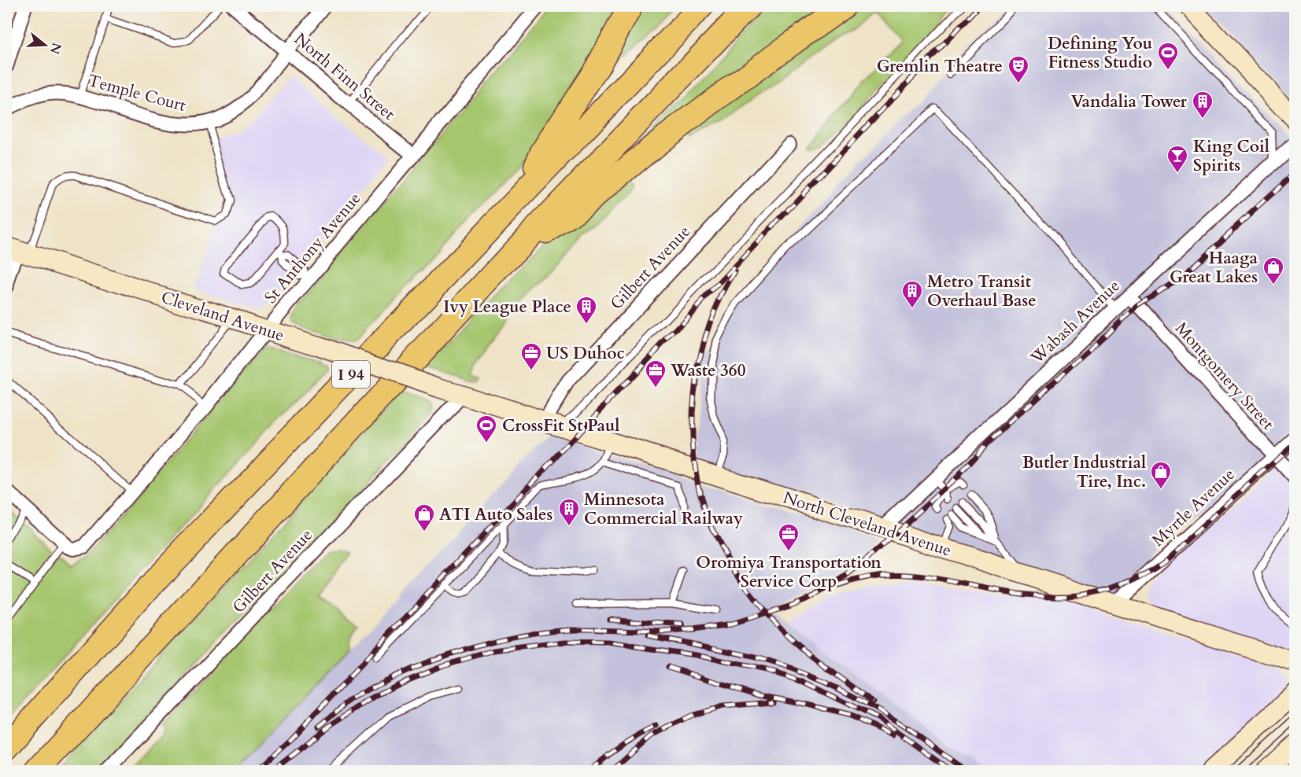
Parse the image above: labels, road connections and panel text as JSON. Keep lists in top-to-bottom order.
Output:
{
  "streets": {
    "highway": ["I 94"],
    "street": [
      "North Finn Street",
      "Temple Court",
      "St Anthony Avenue",
      "Gilbert Avenue",
      "Cleveland Avenue",
      "Wabash Avenue",
      "Montgomery Street",
      "Myrtle Avenue",
      "North Cleveland Avenue"
    ]
  },
  "crossings": [
    ["North Finn Street", "Temple Court"],
    ["North Finn Street", "St Anthony Avenue"],
    ["St Anthony Avenue", "Cleveland Avenue"],
    ["Gilbert Avenue", "North Cleveland Avenue"],
    ["Cleveland Avenue", "North Cleveland Avenue"],
    ["Wabash Avenue", "Montgomery Street"],
    ["Wabash Avenue", "North Cleveland Avenue"],
    ["Montgomery Street", "Myrtle Avenue"],
    ["Myrtle Avenue", "North Cleveland Avenue"]
  ],
  "places": {
    "sports": ["Defining You Fitness Studio", "CrossFit St Paul"],
    "theatre": ["Gremlin Theatre"],
    "building": [
      "Vandalia Tower",
      "Metro Transit Overhaul Base",
      "Ivy League Place",
      "Minnesota Commercial Railway"
    ],
    "bar": ["King Coil Spirits"],
    "shop": ["Haaga Great Lakes", "Butler Industrial Tire, Inc.", "ATI Auto Sales"],
    "office": ["US Duhoc", "Waste 360", "Oromiya Transportation Service Corp"]
  },
  "north": "right"
}
